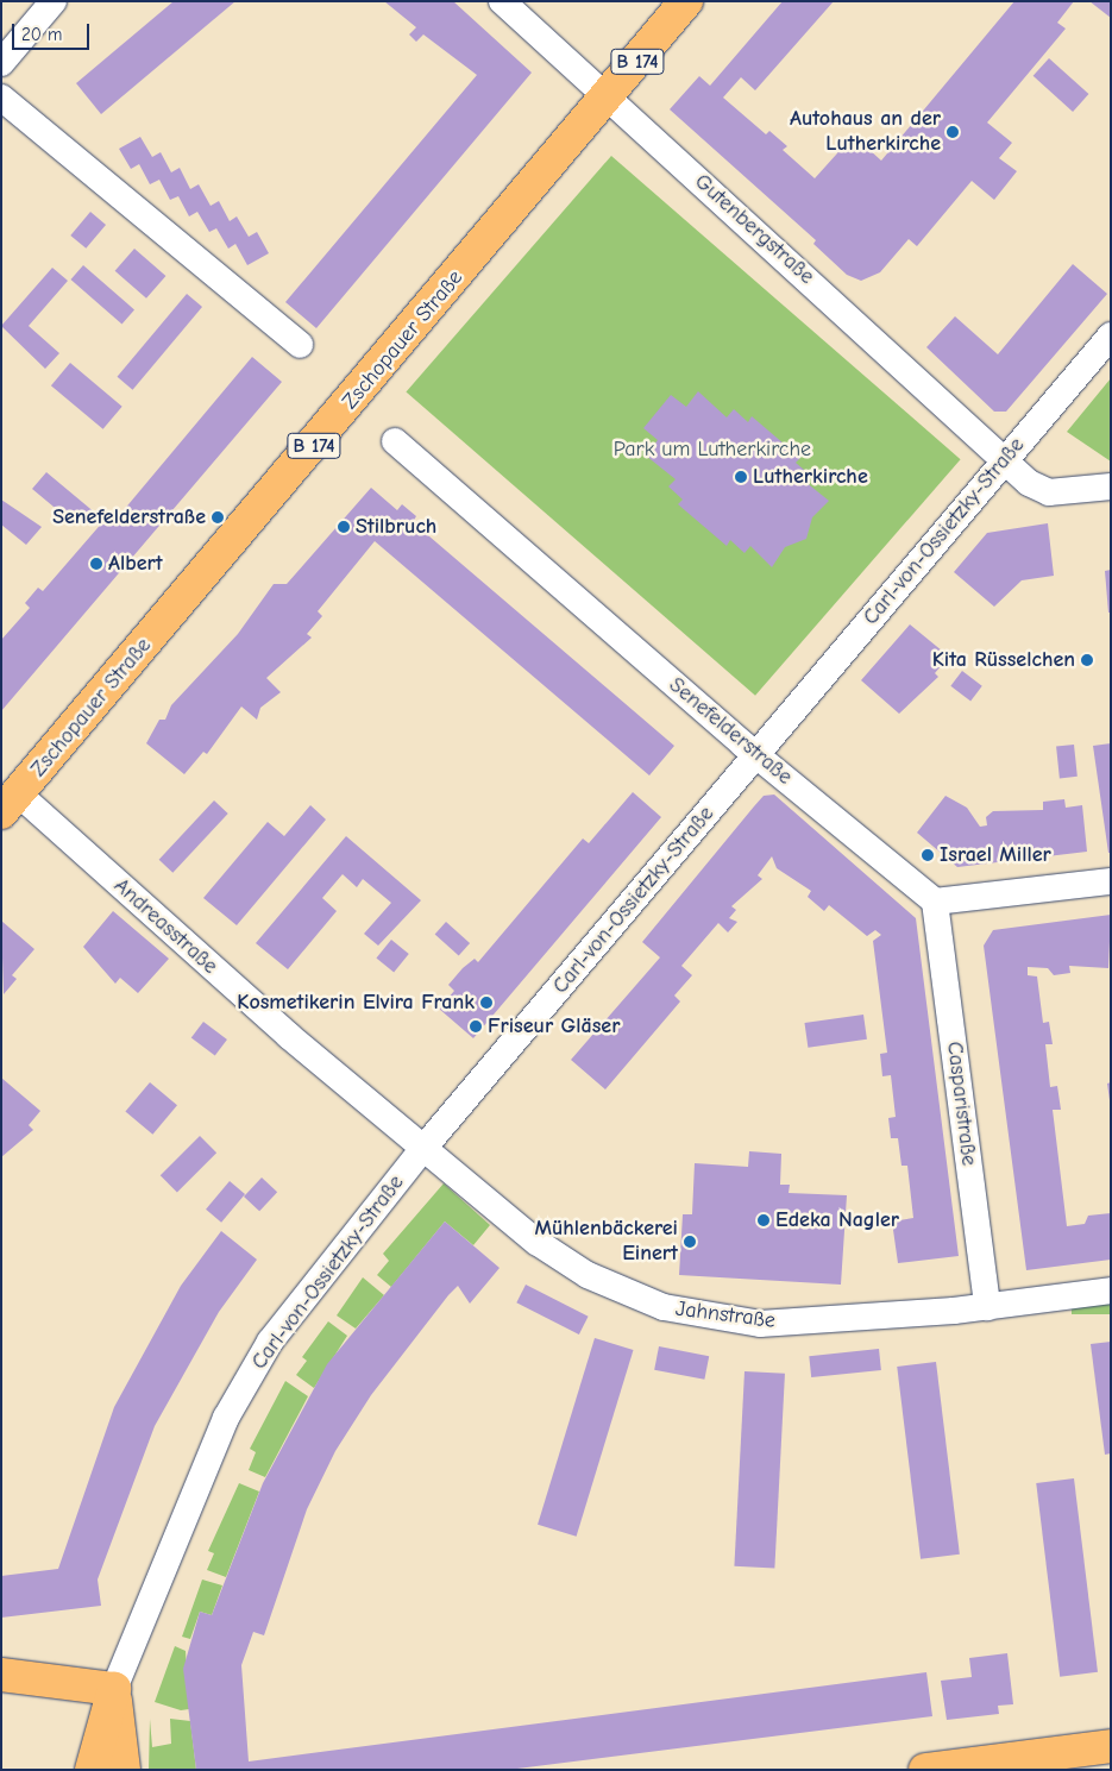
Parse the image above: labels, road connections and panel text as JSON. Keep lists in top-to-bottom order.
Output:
{
  "streets": {
    "main road": ["B 174", "Zschopauer Straße", "Carl-von-Ossietzky-Straße"],
    "street": [
      "Gutenbergstraße",
      "Senefelderstraße",
      "Andreasstraße",
      "Casparistraße",
      "Jahnstraße"
    ]
  },
  "crossings": [
    ["Gutenbergstraße", "Zschopauer Straße"],
    ["Gutenbergstraße", "Carl-von-Ossietzky-Straße"],
    ["Zschopauer Straße", "Andreasstraße"],
    ["Carl-von-Ossietzky-Straße", "Senefelderstraße"],
    ["Carl-von-Ossietzky-Straße", "Andreasstraße"],
    ["Carl-von-Ossietzky-Straße", "Jahnstraße"],
    ["Senefelderstraße", "Casparistraße"],
    ["Andreasstraße", "Jahnstraße"],
    ["Casparistraße", "Jahnstraße"]
  ],
  "parks": ["Park um Lutherkirche"],
  "places": [
    "Autohaus an der Lutherkirche",
    "Lutherkirche",
    "Senefelderstraße",
    "Stilbruch",
    "Albert",
    "Kita Rüsselchen",
    "Israel Miller",
    "Kosmetikerin Elvira Frank",
    "Friseur Gläser",
    "Edeka Nagler",
    "Mühlenbäckerei Einert"
  ],
  "scale_bar": "20 m"
}
